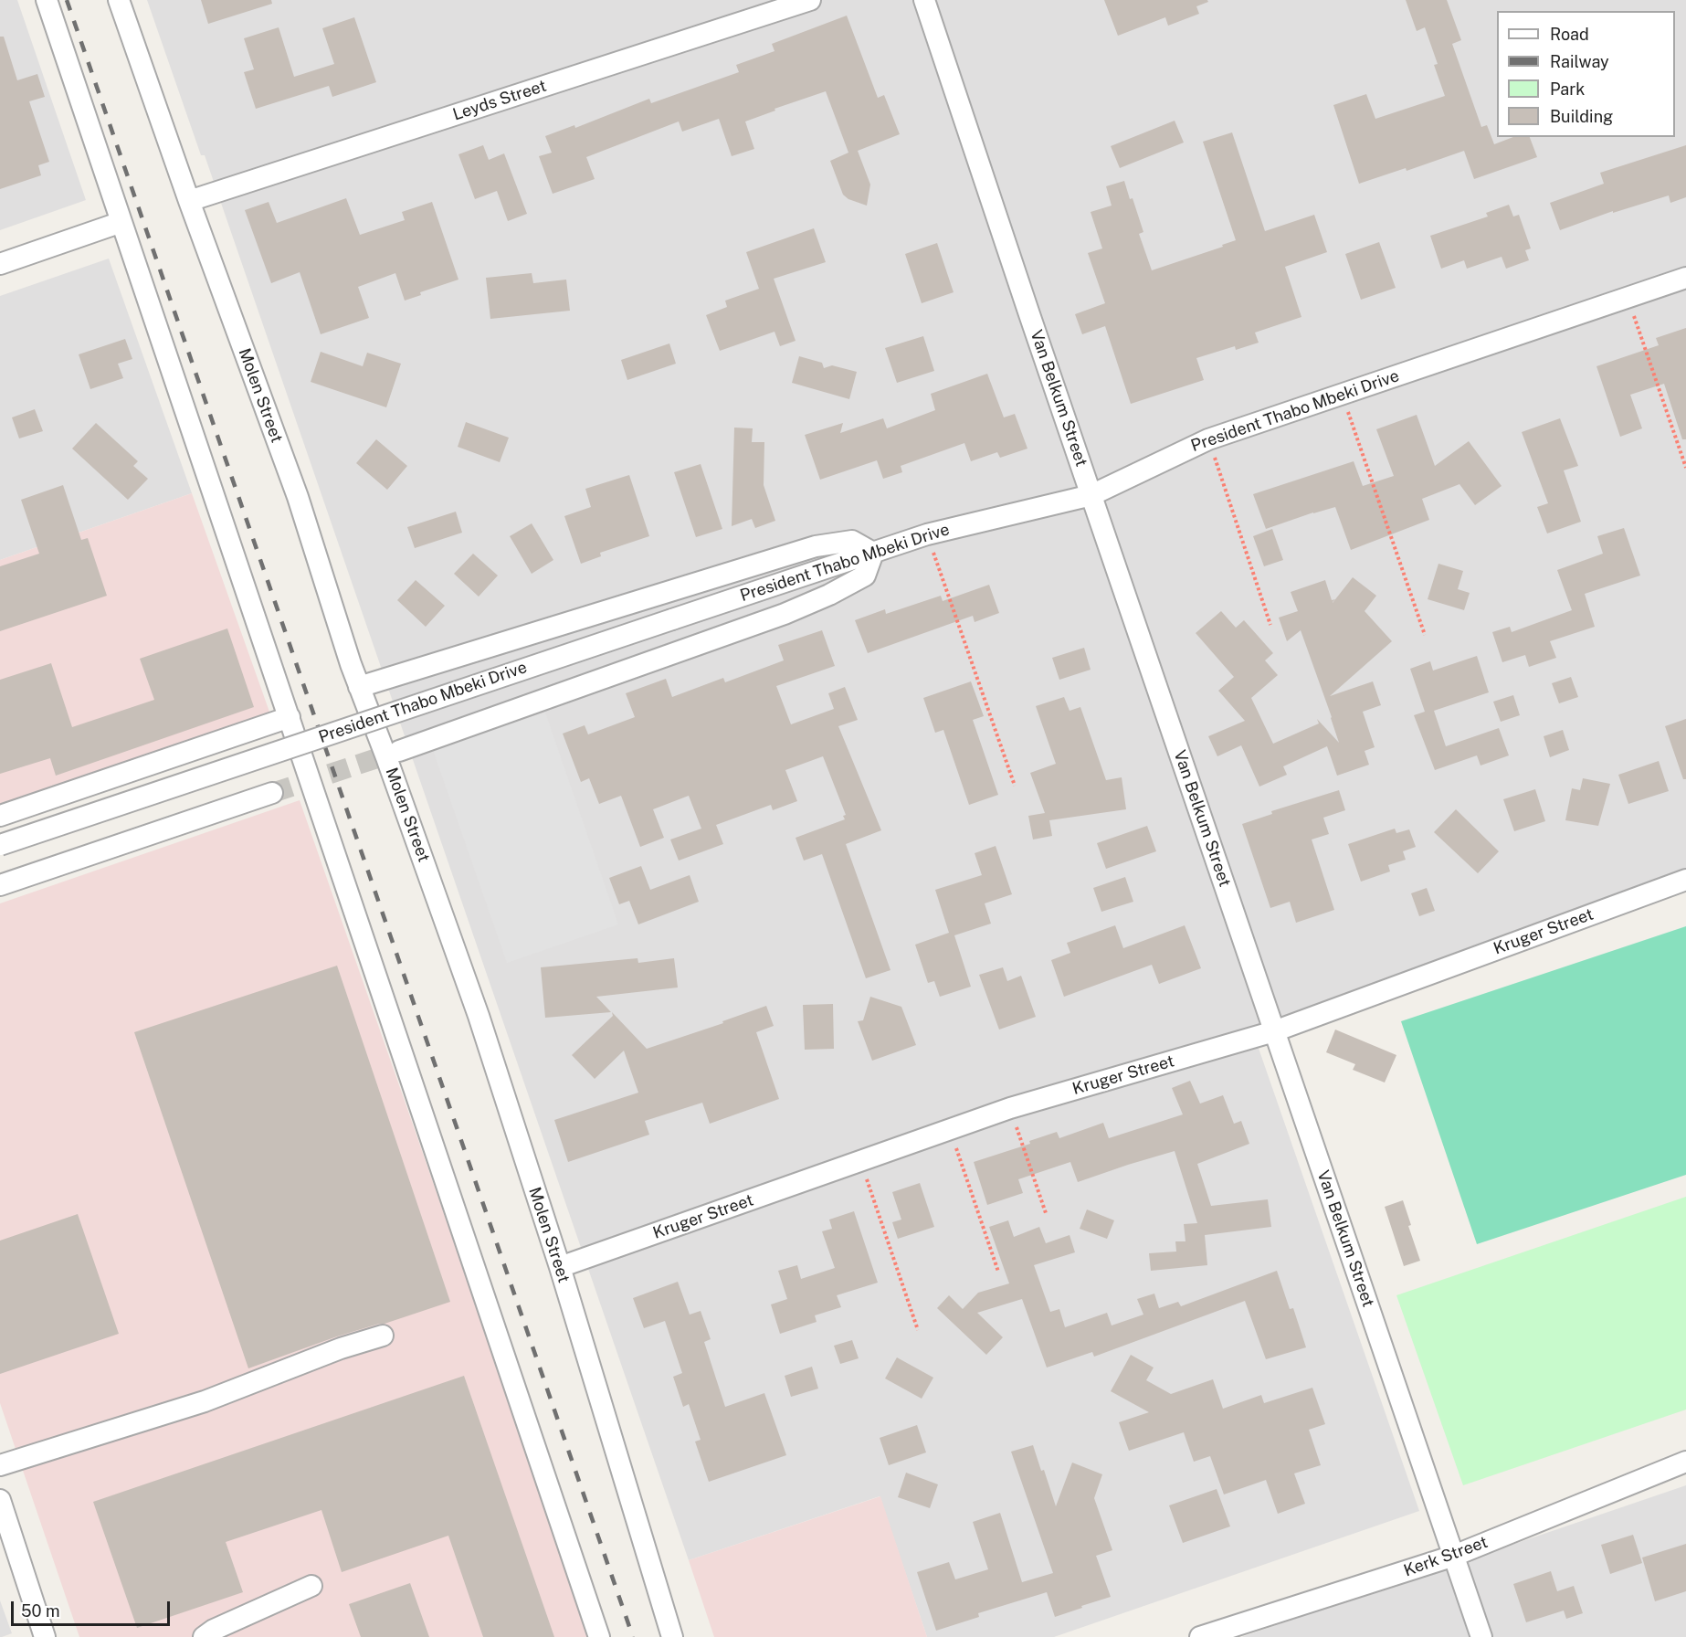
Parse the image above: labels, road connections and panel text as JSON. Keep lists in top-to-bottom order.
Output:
{
  "streets": {
    "street": [
      "Leyds Street",
      "Molen Street",
      "Van Belkum Street",
      "President Thabo Mbeki Drive",
      "Kruger Street",
      "Kerk Street"
    ]
  },
  "crossings": [
    ["Leyds Street", "Molen Street"],
    ["Molen Street", "Kruger Street"],
    ["Van Belkum Street", "President Thabo Mbeki Drive"],
    ["Van Belkum Street", "Kruger Street"],
    ["Van Belkum Street", "Kerk Street"]
  ],
  "legend": [
    "Road",
    "Railway",
    "Park",
    "Building"
  ],
  "scale_bar": "50 m"
}
